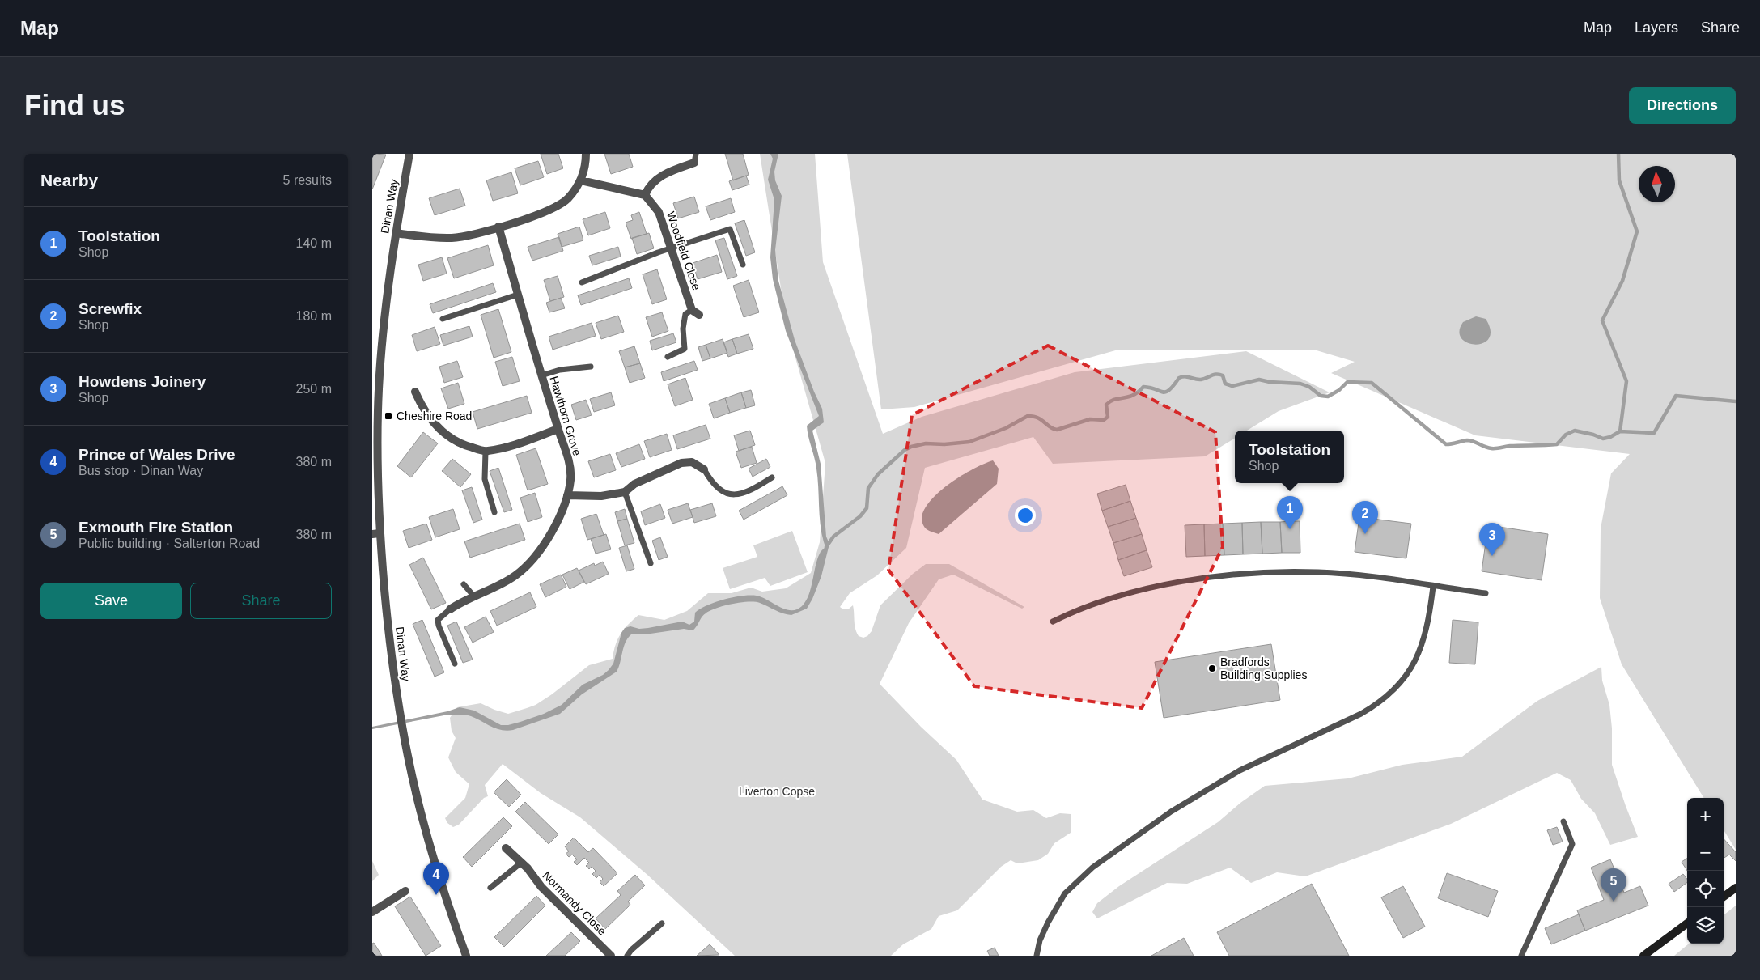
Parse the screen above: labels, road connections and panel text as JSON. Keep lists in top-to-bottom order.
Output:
{
  "streets": {
    "street": [
      "Dinan Way",
      "Woodfield Close",
      "Hawthorn Grove",
      "Normandy Close"
    ]
  },
  "parks": ["Liverton Copse"],
  "places": {
    "transit": ["Cheshire Road"],
    "other": ["Bradfords Building Supplies"]
  },
  "north": "top",
  "page": {
    "header": "Map",
    "nav": ["Map", "Layers", "Share"],
    "buttons": [
      "Directions",
      ["Save", "Share"]
    ],
    "title": "Find us",
    "heading": ["Nearby", "5 results"],
    "list": [
      {
        "mark": "1",
        "name": "Toolstation",
        "note": "Shop",
        "value": "140 m"
      },
      {
        "mark": "2",
        "name": "Screwfix",
        "note": "Shop",
        "value": "180 m"
      },
      {
        "mark": "3",
        "name": "Howdens Joinery",
        "note": "Shop",
        "value": "250 m"
      },
      {
        "mark": "4",
        "name": "Prince of Wales Drive",
        "note": "Bus stop · Dinan Way",
        "value": "380 m"
      },
      {
        "mark": "5",
        "name": "Exmouth Fire Station",
        "note": "Public building · Salterton Road",
        "value": "380 m"
      }
    ],
    "popup": ["Toolstation", "Shop"],
    "pins": [
      "1",
      "2",
      "3",
      "4",
      "5"
    ],
    "map_buttons": ["+", "−"]
  }
}
